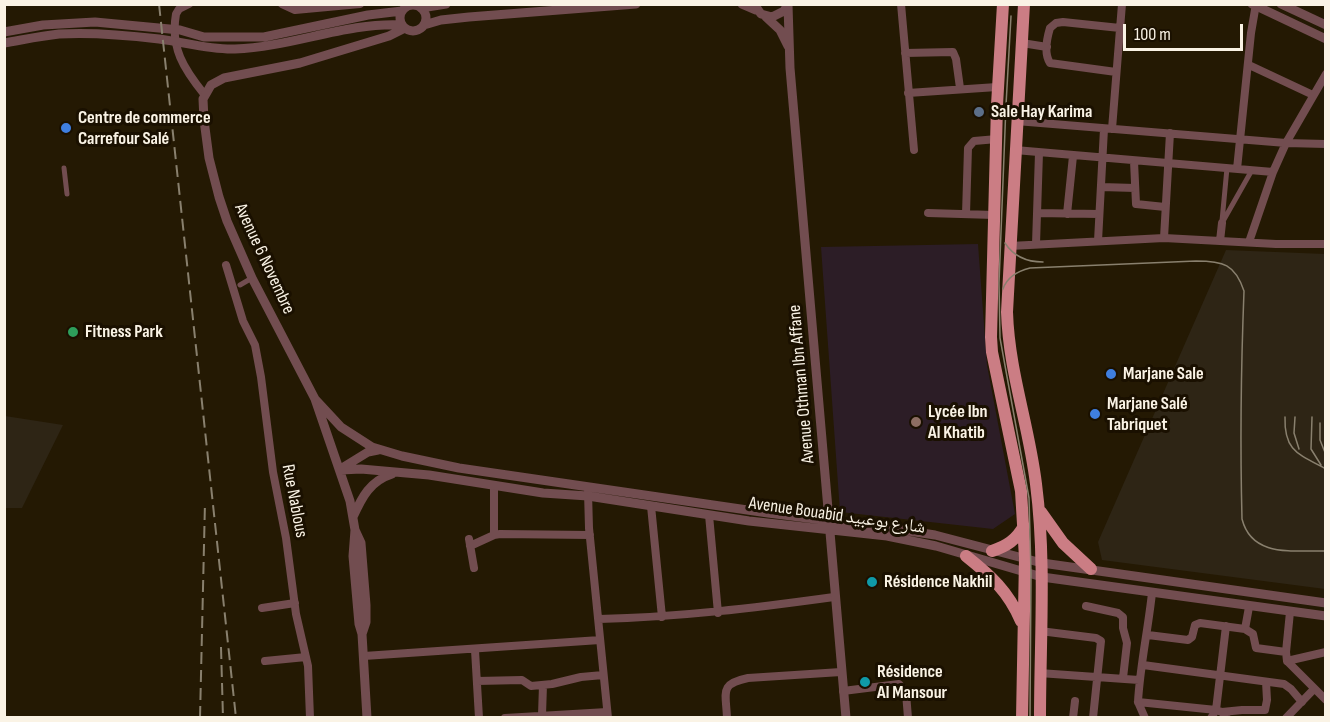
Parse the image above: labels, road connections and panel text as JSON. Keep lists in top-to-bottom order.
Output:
{
  "streets": {
    "street": [
      "Avenue 6 Novembre",
      "Avenue Othman Ibn Affane",
      "Rue Nablous",
      "Avenue Bouabid شارع بوعبيد"
    ]
  },
  "crossings": [
    ["Avenue 6 Novembre", "Avenue Bouabid شارع بوعبيد"],
    ["Avenue Othman Ibn Affane", "Avenue Bouabid شارع بوعبيد"]
  ],
  "places": [
    "Sale Hay Karima",
    "Centre de commerce Carrefour Salé",
    "Fitness Park",
    "Marjane Sale",
    "Marjane Salé Tabriquet",
    "Lycée Ibn Al Khatib",
    "Résidence Nakhil",
    "Résidence Al Mansour"
  ],
  "scale_bar": "100 m"
}
